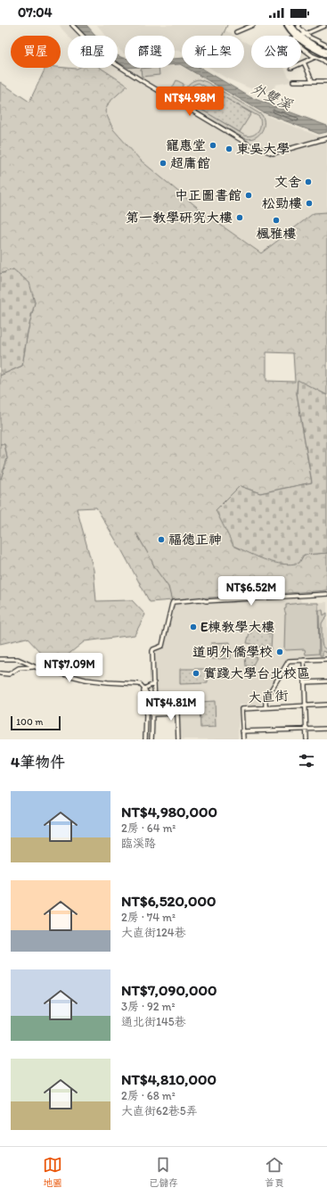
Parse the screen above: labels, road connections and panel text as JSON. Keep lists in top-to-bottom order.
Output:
{
  "streets": {
    "street": ["大直街"]
  },
  "water": ["外雙溪"],
  "places": [
    "寵惠堂",
    "東吳大學",
    "超庸館",
    "文舍",
    "中正圖書館",
    "松勁樓",
    "第一教學研究大樓",
    "楓雅樓",
    "福德正神",
    "E棟教學大樓",
    "道明外僑學校",
    "實踐大學台北校區"
  ],
  "scale_bar": "100 m",
  "page": {
    "status": "07:04",
    "chip": [
      "買屋",
      "租屋",
      "篩選",
      "新上架",
      "公寓"
    ],
    "price": [
      "NT$4.98M",
      "NT$6.52M",
      "NT$7.09M",
      "NT$4.81M"
    ],
    "scale": "100 m",
    "heading": "4筆物件",
    "list": [
      {
        "name": "NT$4,980,000",
        "note": "2房 · 64 m² · 臨溪路"
      },
      {
        "name": "NT$6,520,000",
        "note": "2房 · 74 m² · 大直街124巷"
      },
      {
        "name": "NT$7,090,000",
        "note": "3房 · 92 m² · 通北街145巷"
      },
      {
        "name": "NT$4,810,000",
        "note": "2房 · 68 m² · 大直街62巷5弄"
      }
    ],
    "tabs": ["地圖", "已儲存", "首頁"]
  }
}
